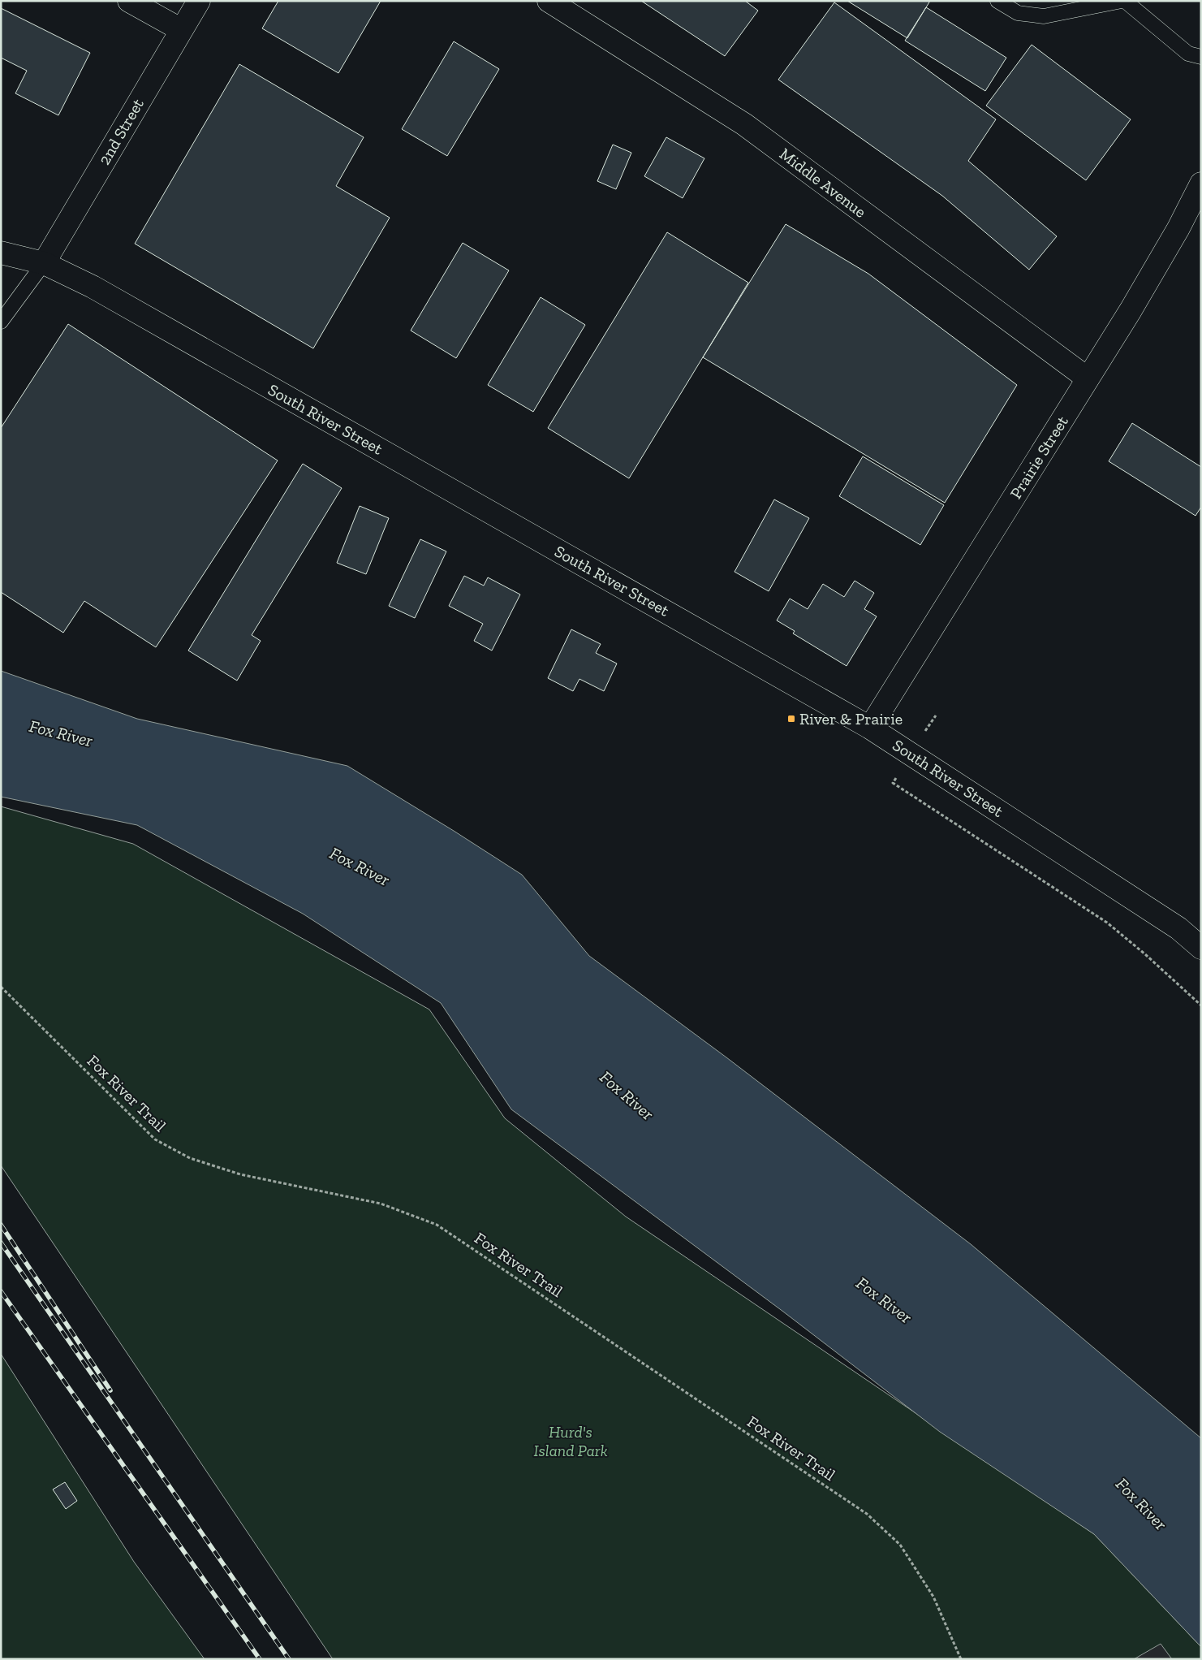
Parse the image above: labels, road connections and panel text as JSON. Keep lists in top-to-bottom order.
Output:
{
  "streets": {
    "street": [
      "2nd Street",
      "Middle Avenue",
      "South River Street",
      "Prairie Street"
    ],
    "path": ["Fox River Trail"]
  },
  "crossings": [
    ["2nd Street", "South River Street"],
    ["Middle Avenue", "Prairie Street"],
    ["South River Street", "Prairie Street"]
  ],
  "water": ["Fox River"],
  "parks": ["Hurd's Island Park"],
  "places": {
    "transit": ["River & Prairie"]
  }
}
